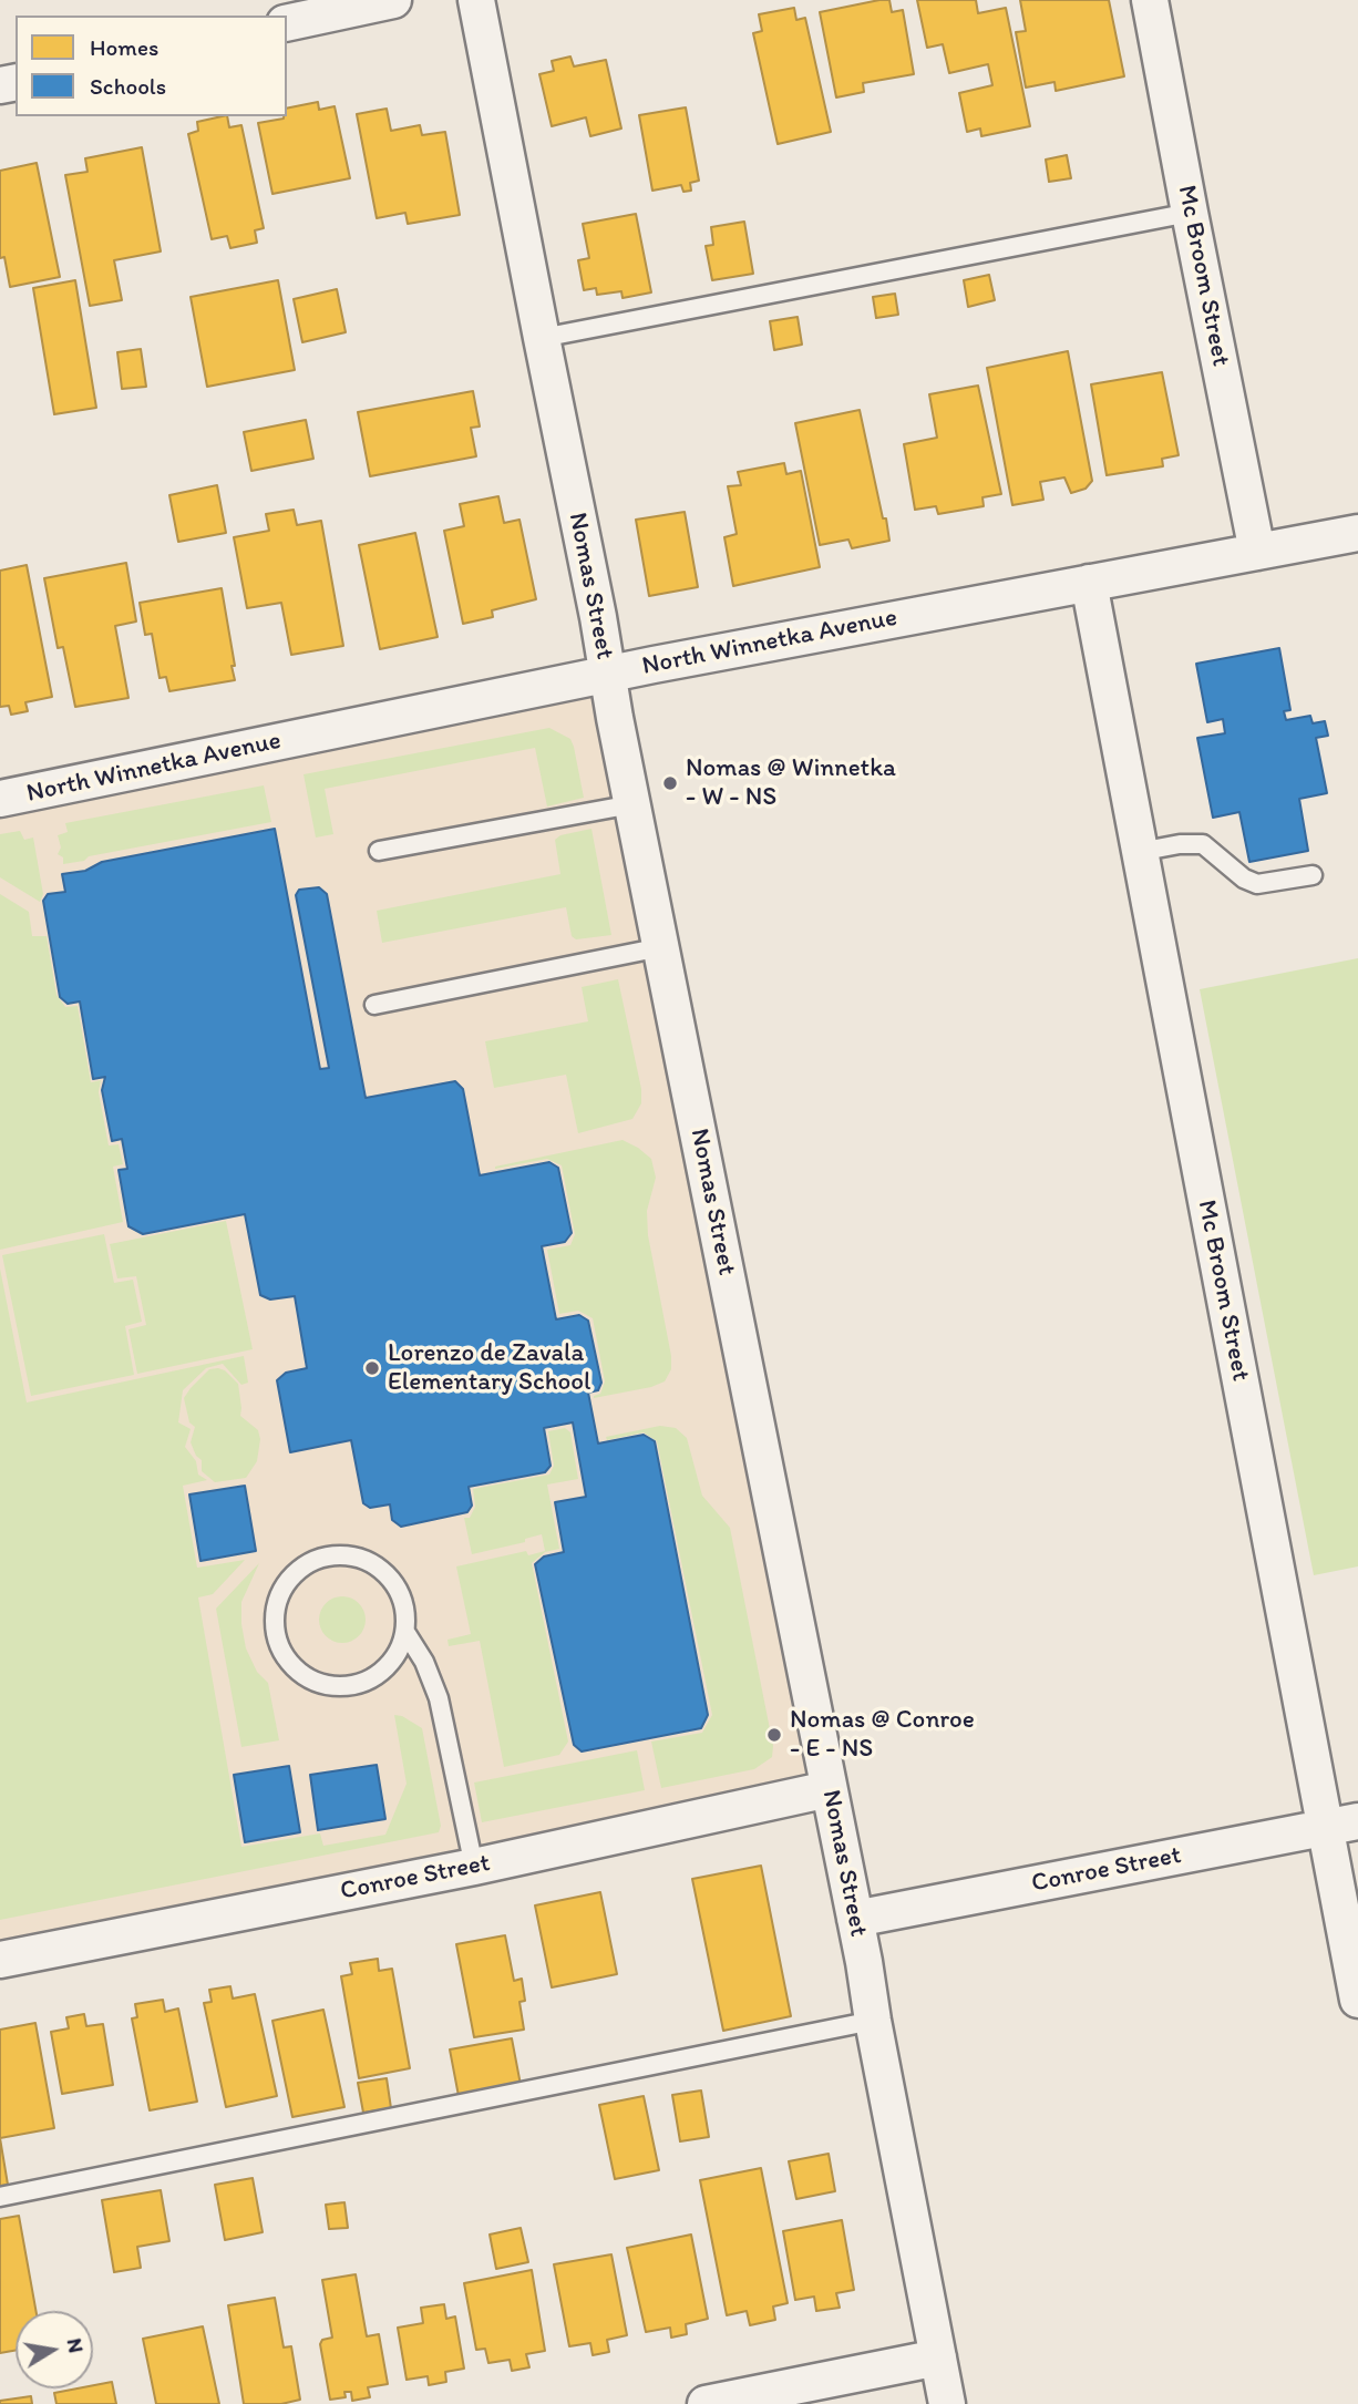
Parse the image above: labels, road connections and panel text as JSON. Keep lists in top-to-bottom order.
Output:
{
  "streets": {
    "street": [
      "Mc Broom Street",
      "Nomas Street",
      "North Winnetka Avenue",
      "Conroe Street"
    ]
  },
  "crossings": [
    ["Mc Broom Street", "North Winnetka Avenue"],
    ["Mc Broom Street", "Conroe Street"],
    ["Nomas Street", "North Winnetka Avenue"],
    ["Nomas Street", "Conroe Street"]
  ],
  "places": ["Nomas @ Winnetka - W - NS", "Lorenzo de Zavala Elementary School", "Nomas @ Conroe - E - NS"],
  "legend": ["Homes", "Schools"],
  "north": "right"
}
